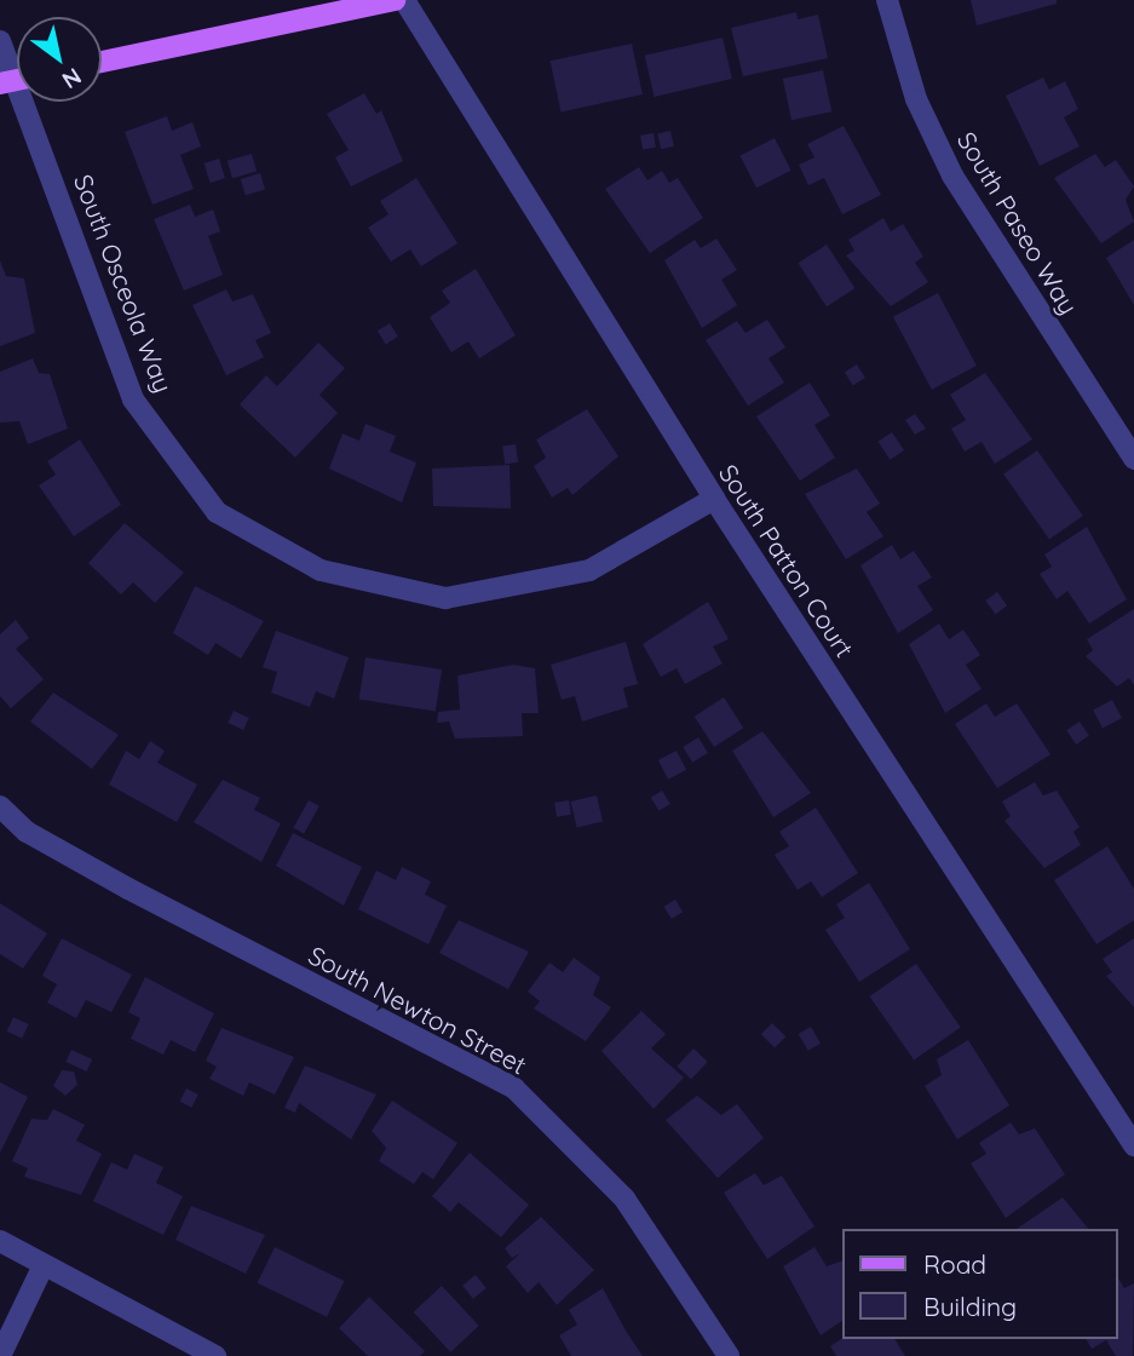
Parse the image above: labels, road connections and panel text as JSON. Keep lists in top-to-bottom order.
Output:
{
  "streets": {
    "street": [
      "South Paseo Way",
      "South Osceola Way",
      "South Patton Court",
      "South Newton Street"
    ]
  },
  "crossings": [
    ["South Osceola Way", "South Patton Court"]
  ],
  "legend": ["Road", "Building"],
  "north": "bottom right"
}
